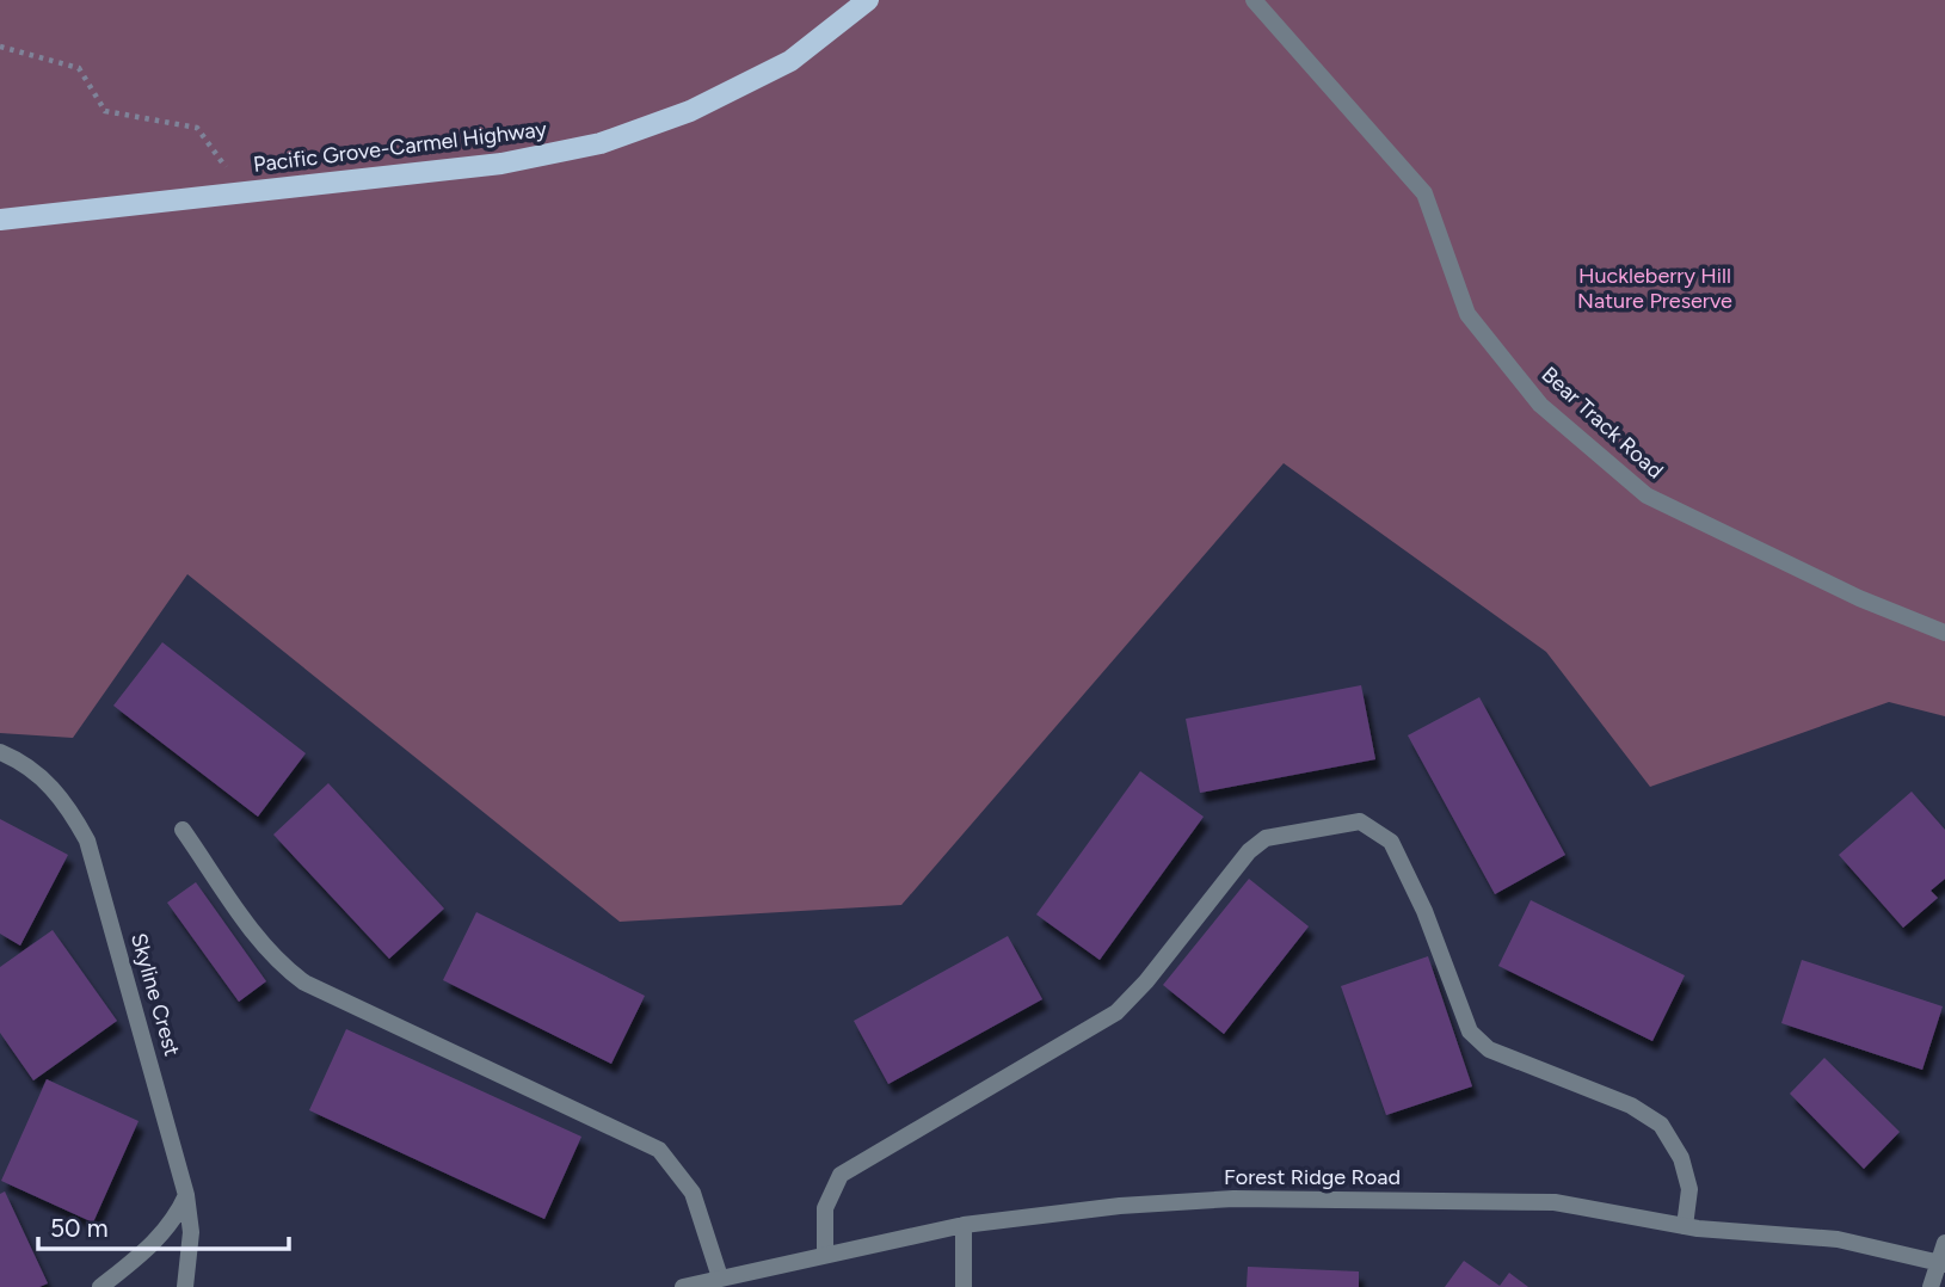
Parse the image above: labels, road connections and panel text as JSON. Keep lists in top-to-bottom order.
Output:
{
  "streets": {
    "main road": ["Pacific Grove-Carmel Highway"],
    "street": ["Bear Track Road", "Skyline Crest", "Forest Ridge Road"]
  },
  "parks": ["Huckleberry Hill Nature Preserve"],
  "scale_bar": "50 m"
}
